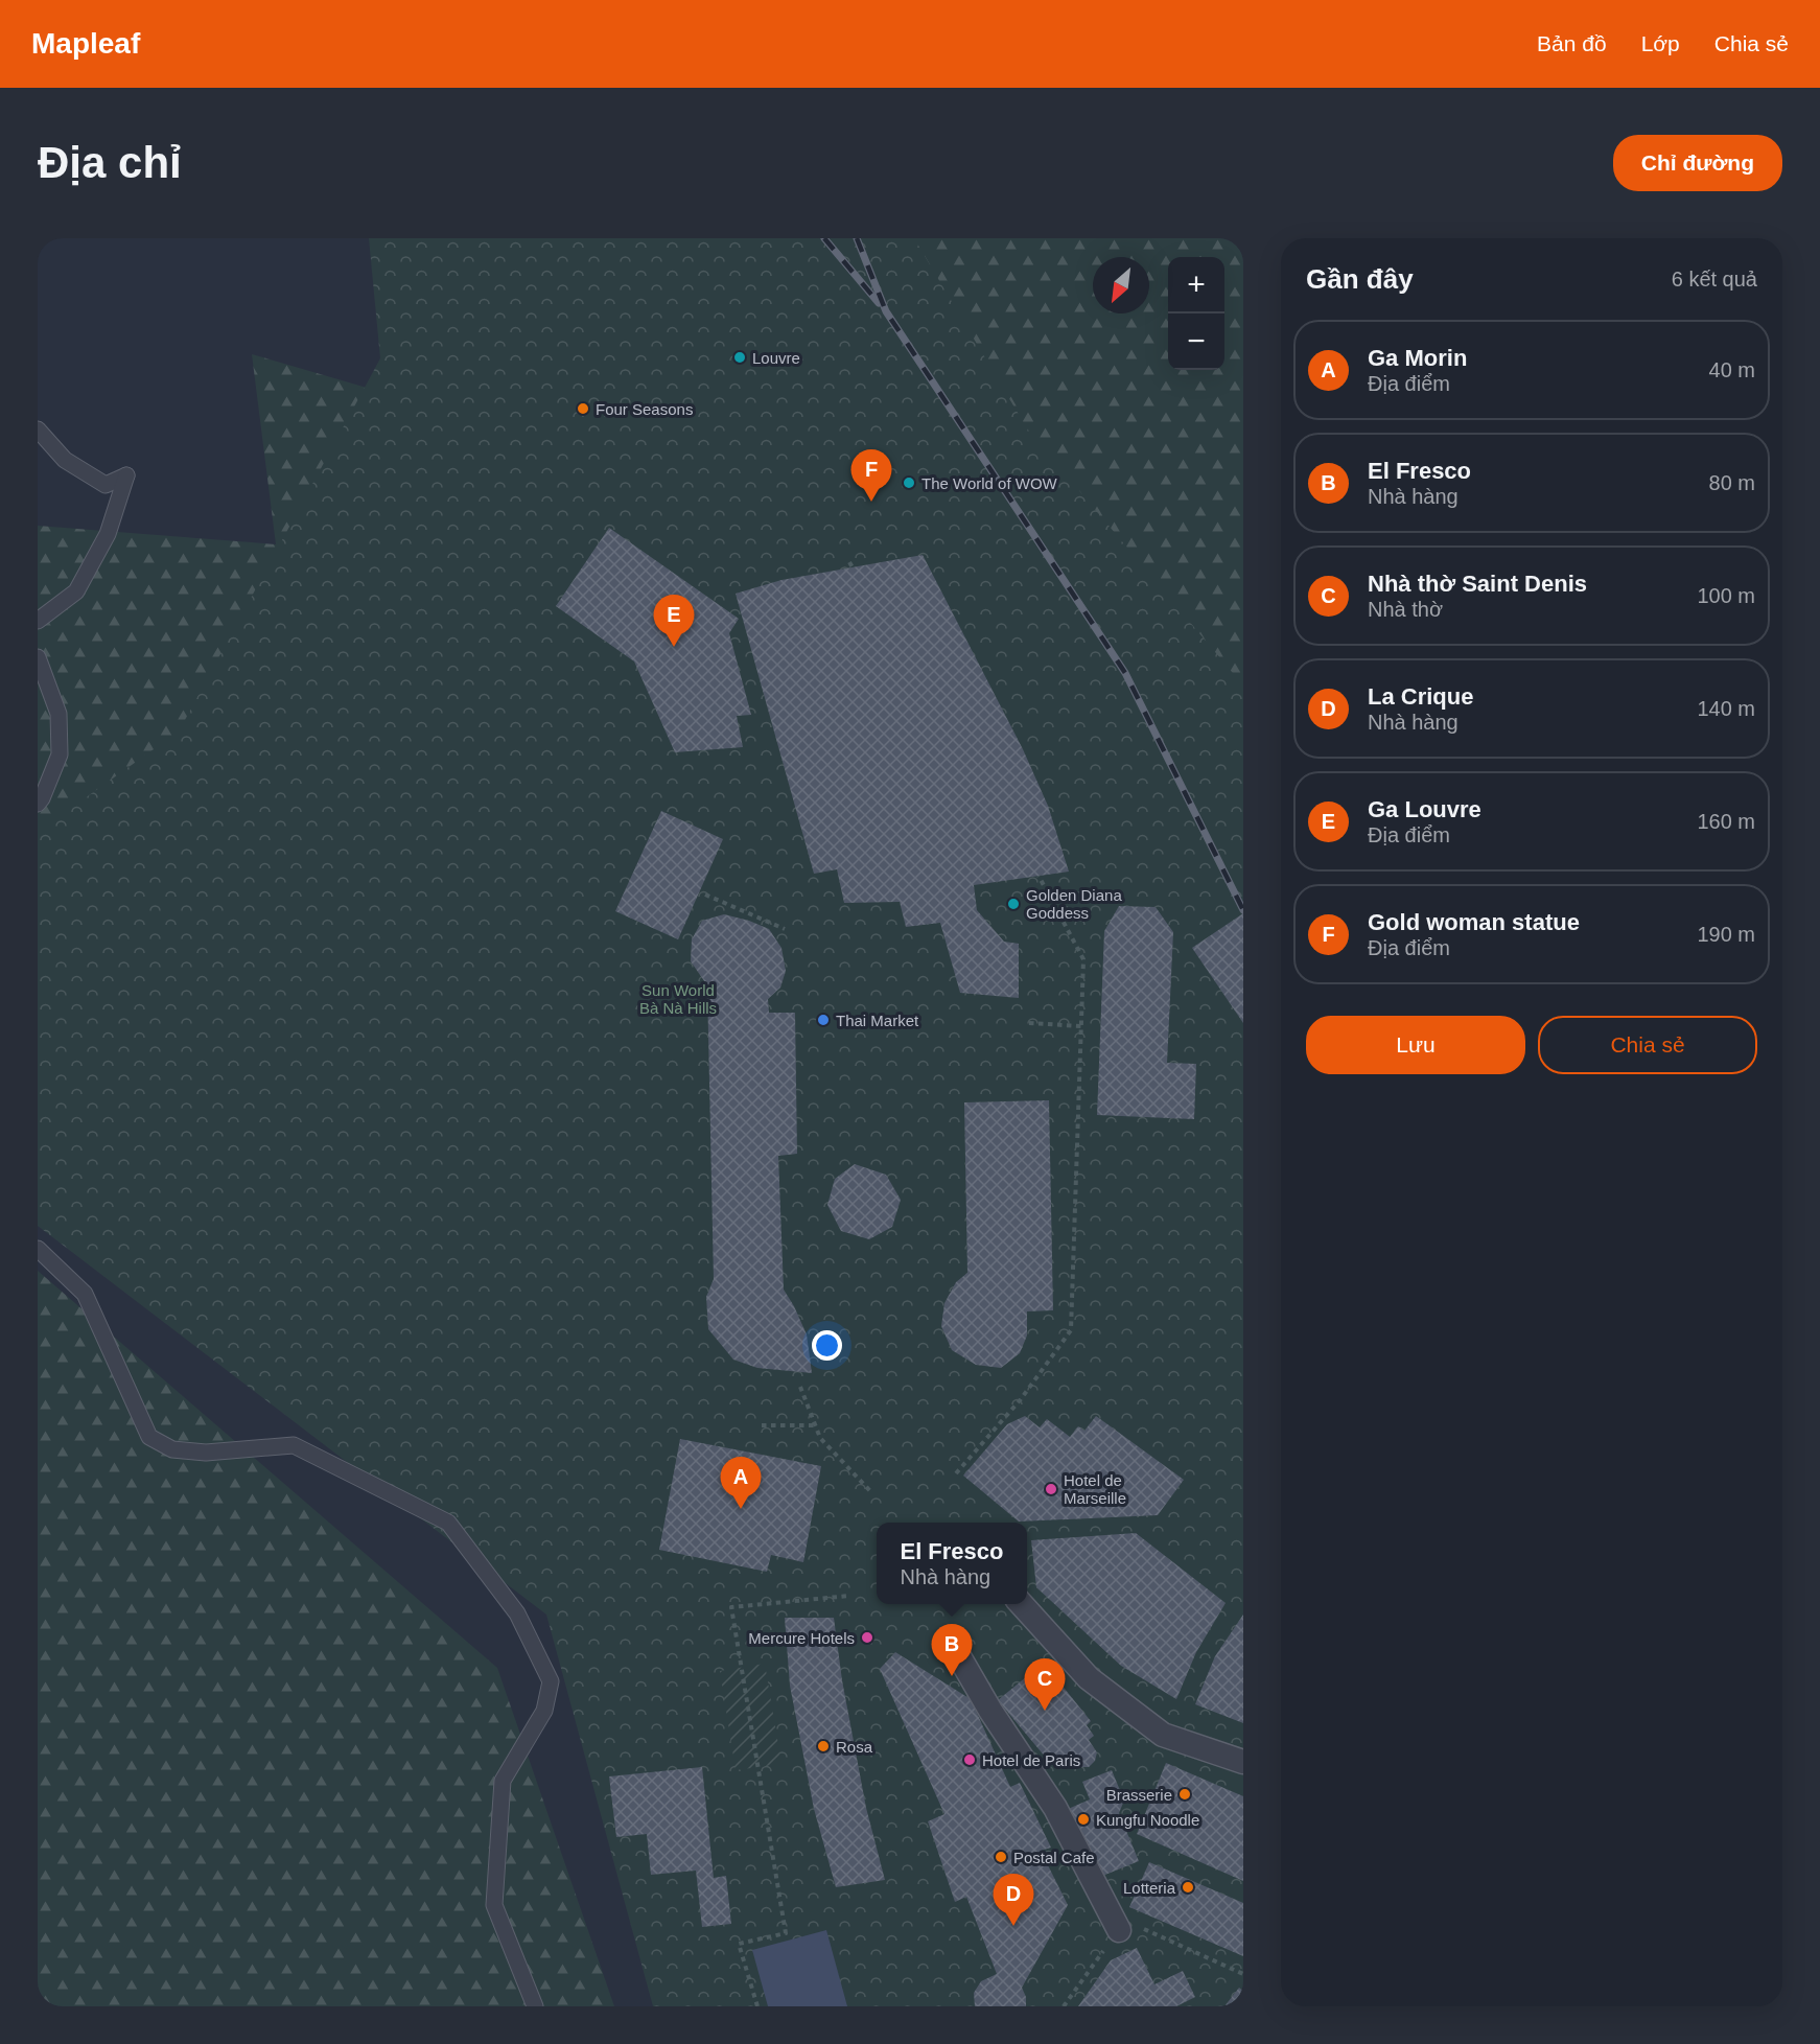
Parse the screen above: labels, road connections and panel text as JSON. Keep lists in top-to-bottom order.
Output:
{
  "parks": ["Sun World Bà Nà Hills"],
  "places": [
    "Louvre",
    "Four Seasons",
    "The World of WOW",
    "Golden Diana Goddess",
    "Thai Market",
    "Hotel de Marseille",
    "Mercure Hotels",
    "Rosa",
    "Hotel de Paris",
    "Brasserie",
    "Kungfu Noodle",
    "Postal Cafe",
    "Lotteria"
  ],
  "north": "bottom left",
  "page": {
    "header": "Mapleaf",
    "nav": ["Bản đồ", "Lớp", "Chia sẻ"],
    "buttons": [
      "Chỉ đường",
      ["Lưu", "Chia sẻ"]
    ],
    "title": "Địa chỉ",
    "heading": ["Gần đây", "6 kết quả"],
    "map_buttons": ["+", "−"],
    "list": [
      {
        "mark": "A",
        "name": "Ga Morin",
        "note": "Địa điểm",
        "value": "40 m"
      },
      {
        "mark": "B",
        "name": "El Fresco",
        "note": "Nhà hàng",
        "value": "80 m"
      },
      {
        "mark": "C",
        "name": "Nhà thờ Saint Denis",
        "note": "Nhà thờ",
        "value": "100 m"
      },
      {
        "mark": "D",
        "name": "La Crique",
        "note": "Nhà hàng",
        "value": "140 m"
      },
      {
        "mark": "E",
        "name": "Ga Louvre",
        "note": "Địa điểm",
        "value": "160 m"
      },
      {
        "mark": "F",
        "name": "Gold woman statue",
        "note": "Địa điểm",
        "value": "190 m"
      }
    ],
    "pins": [
      "F",
      "E",
      "A",
      "B",
      "C",
      "D"
    ],
    "popup": ["El Fresco", "Nhà hàng"]
  }
}
